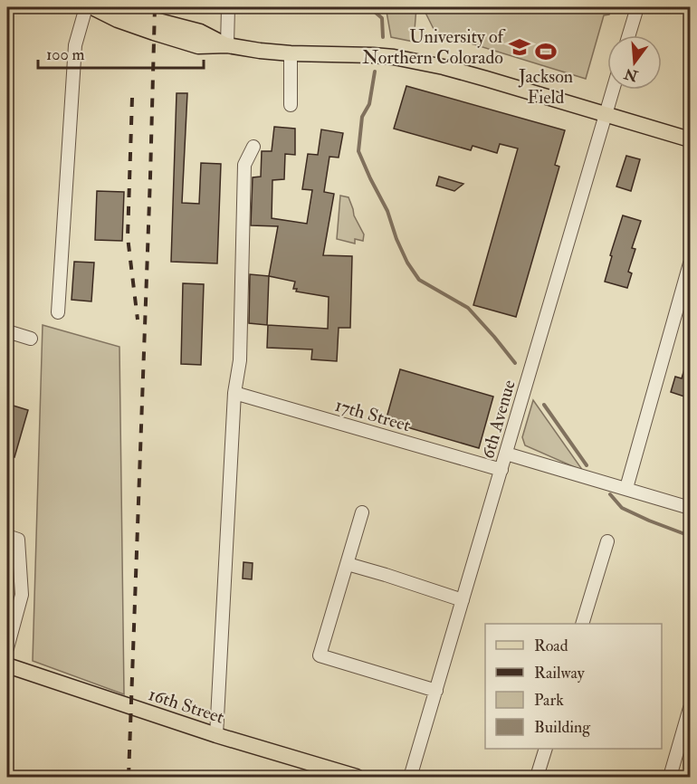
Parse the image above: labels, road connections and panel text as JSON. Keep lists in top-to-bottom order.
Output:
{
  "streets": {
    "main road": ["16th Street"],
    "street": ["17th Street", "6th Avenue"]
  },
  "crossings": [
    ["17th Street", "6th Avenue"]
  ],
  "places": {
    "school or university": ["University of Northern Colorado"],
    "sports": ["Jackson Field"]
  },
  "legend": [
    "Road",
    "Railway",
    "Park",
    "Building"
  ],
  "scale_bar": "100 m",
  "north": "bottom"
}
